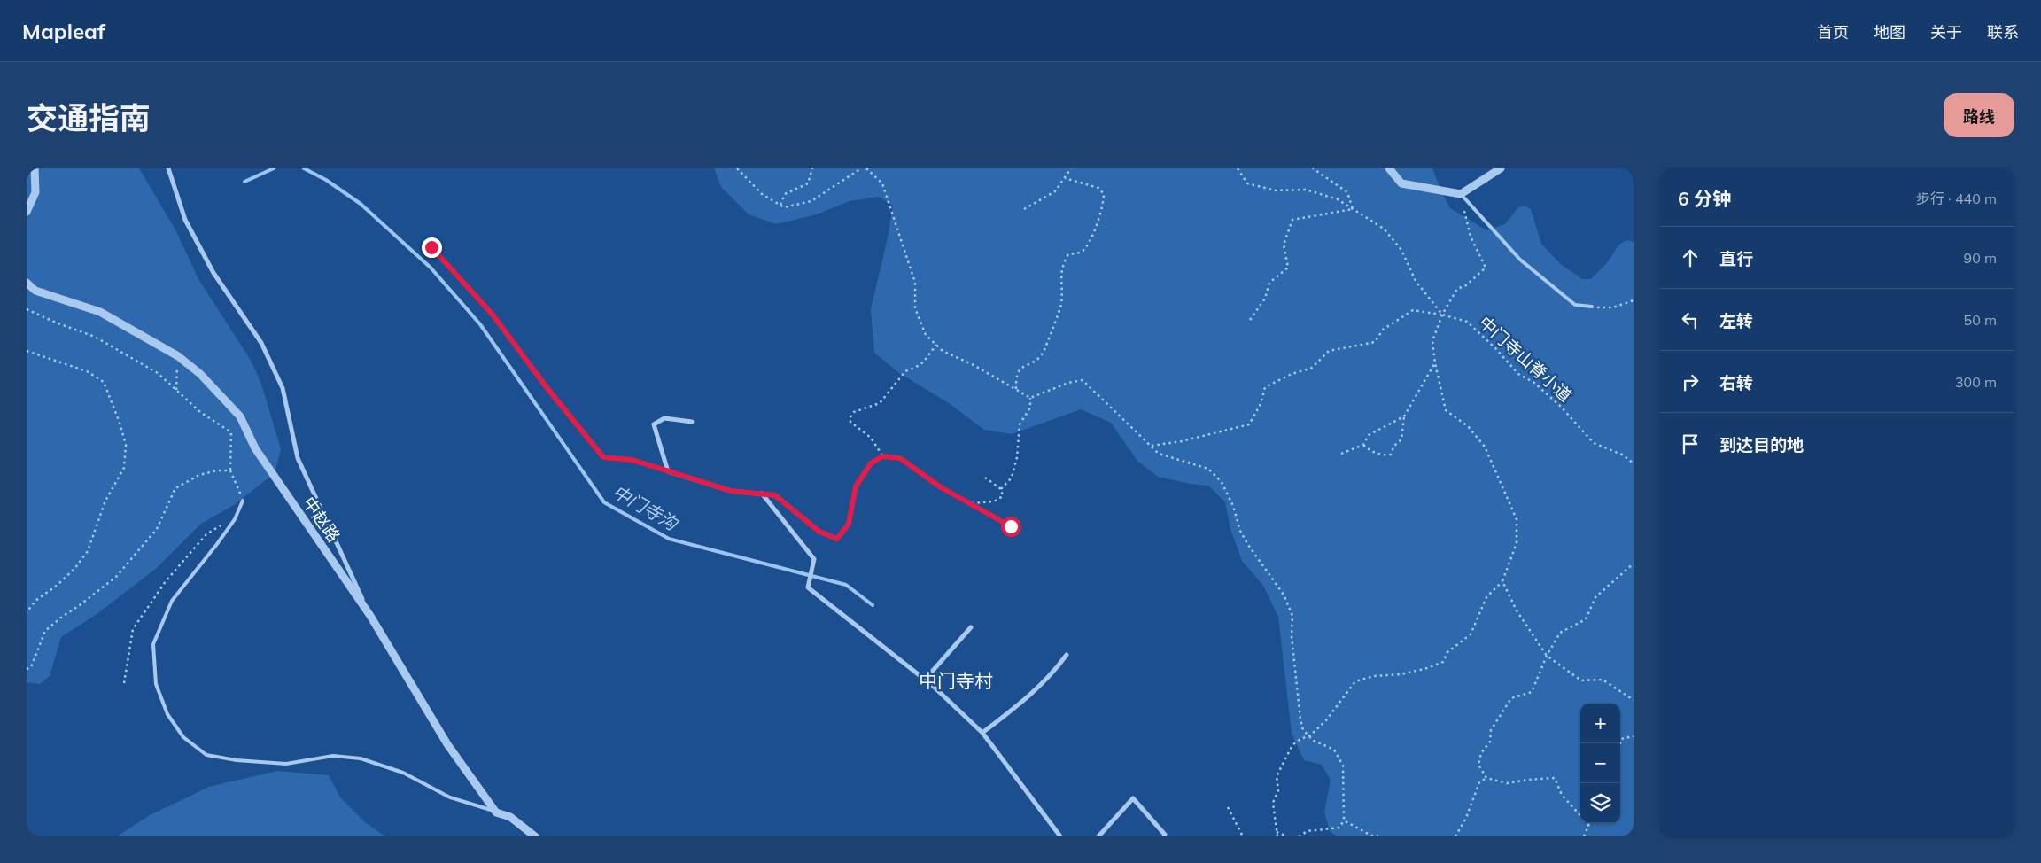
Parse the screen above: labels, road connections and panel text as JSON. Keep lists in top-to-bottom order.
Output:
{
  "streets": {
    "street": ["中赵路"],
    "path": ["中门寺山脊小道"]
  },
  "districts": ["中门寺村"],
  "water": ["中门寺沟"],
  "page": {
    "header": "Mapleaf",
    "nav": [
      "首页",
      "地图",
      "关于",
      "联系"
    ],
    "title": "交通指南",
    "buttons": "路线",
    "heading": ["6 分钟", "步行 · 440 m"],
    "list": [
      ["直行", "90 m"],
      ["左转", "50 m"],
      ["右转", "300 m"],
      "到达目的地"
    ],
    "map_buttons": ["+", "−"]
  }
}
